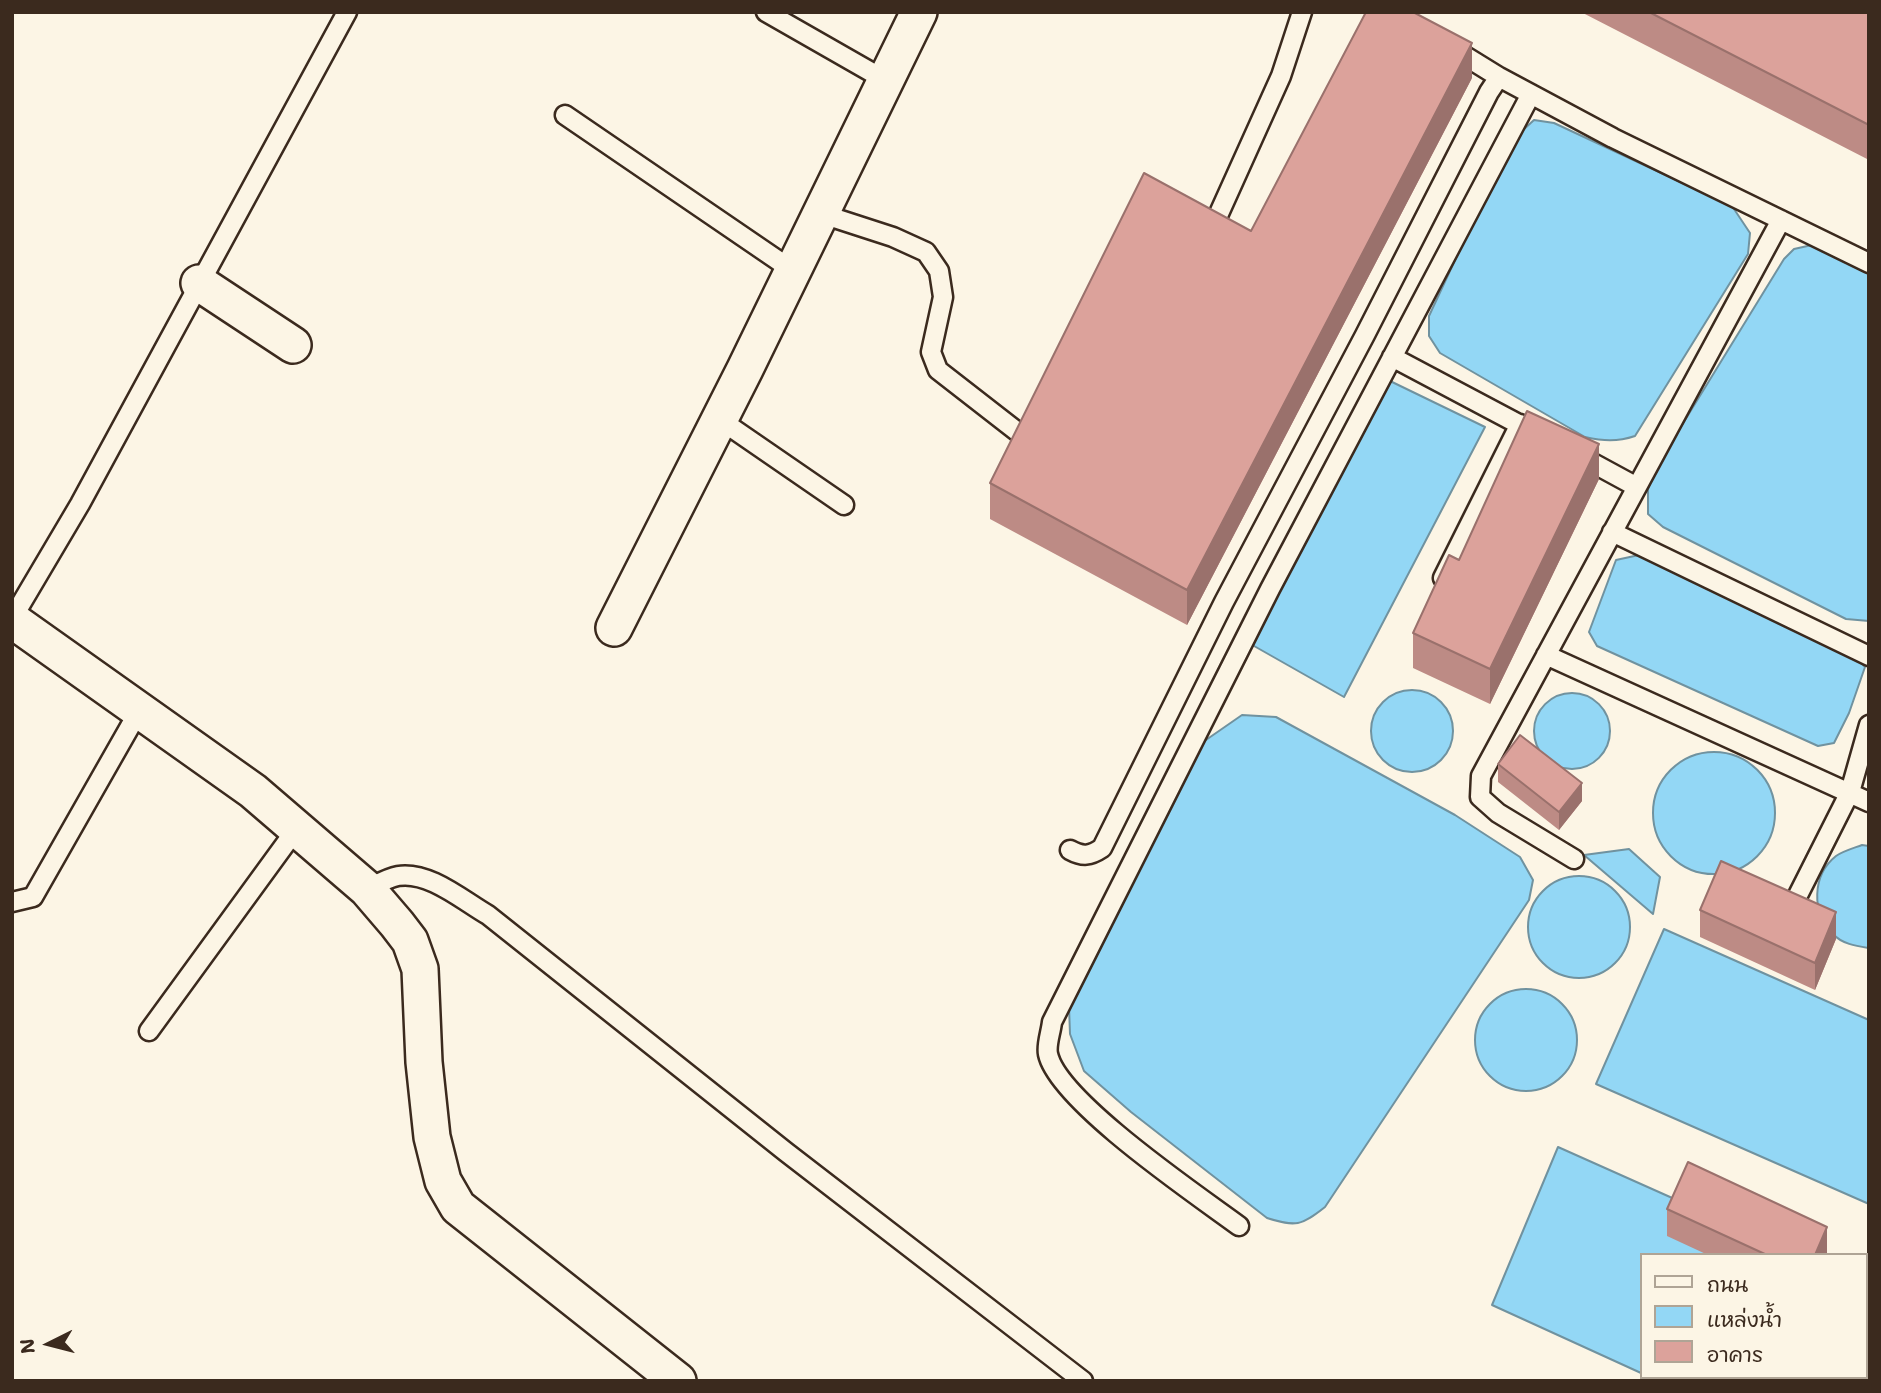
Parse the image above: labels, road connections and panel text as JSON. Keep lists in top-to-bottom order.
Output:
{
  "legend": ["ถนน", "แหล่งน้ำ", "อาคาร"],
  "north": "left"
}
